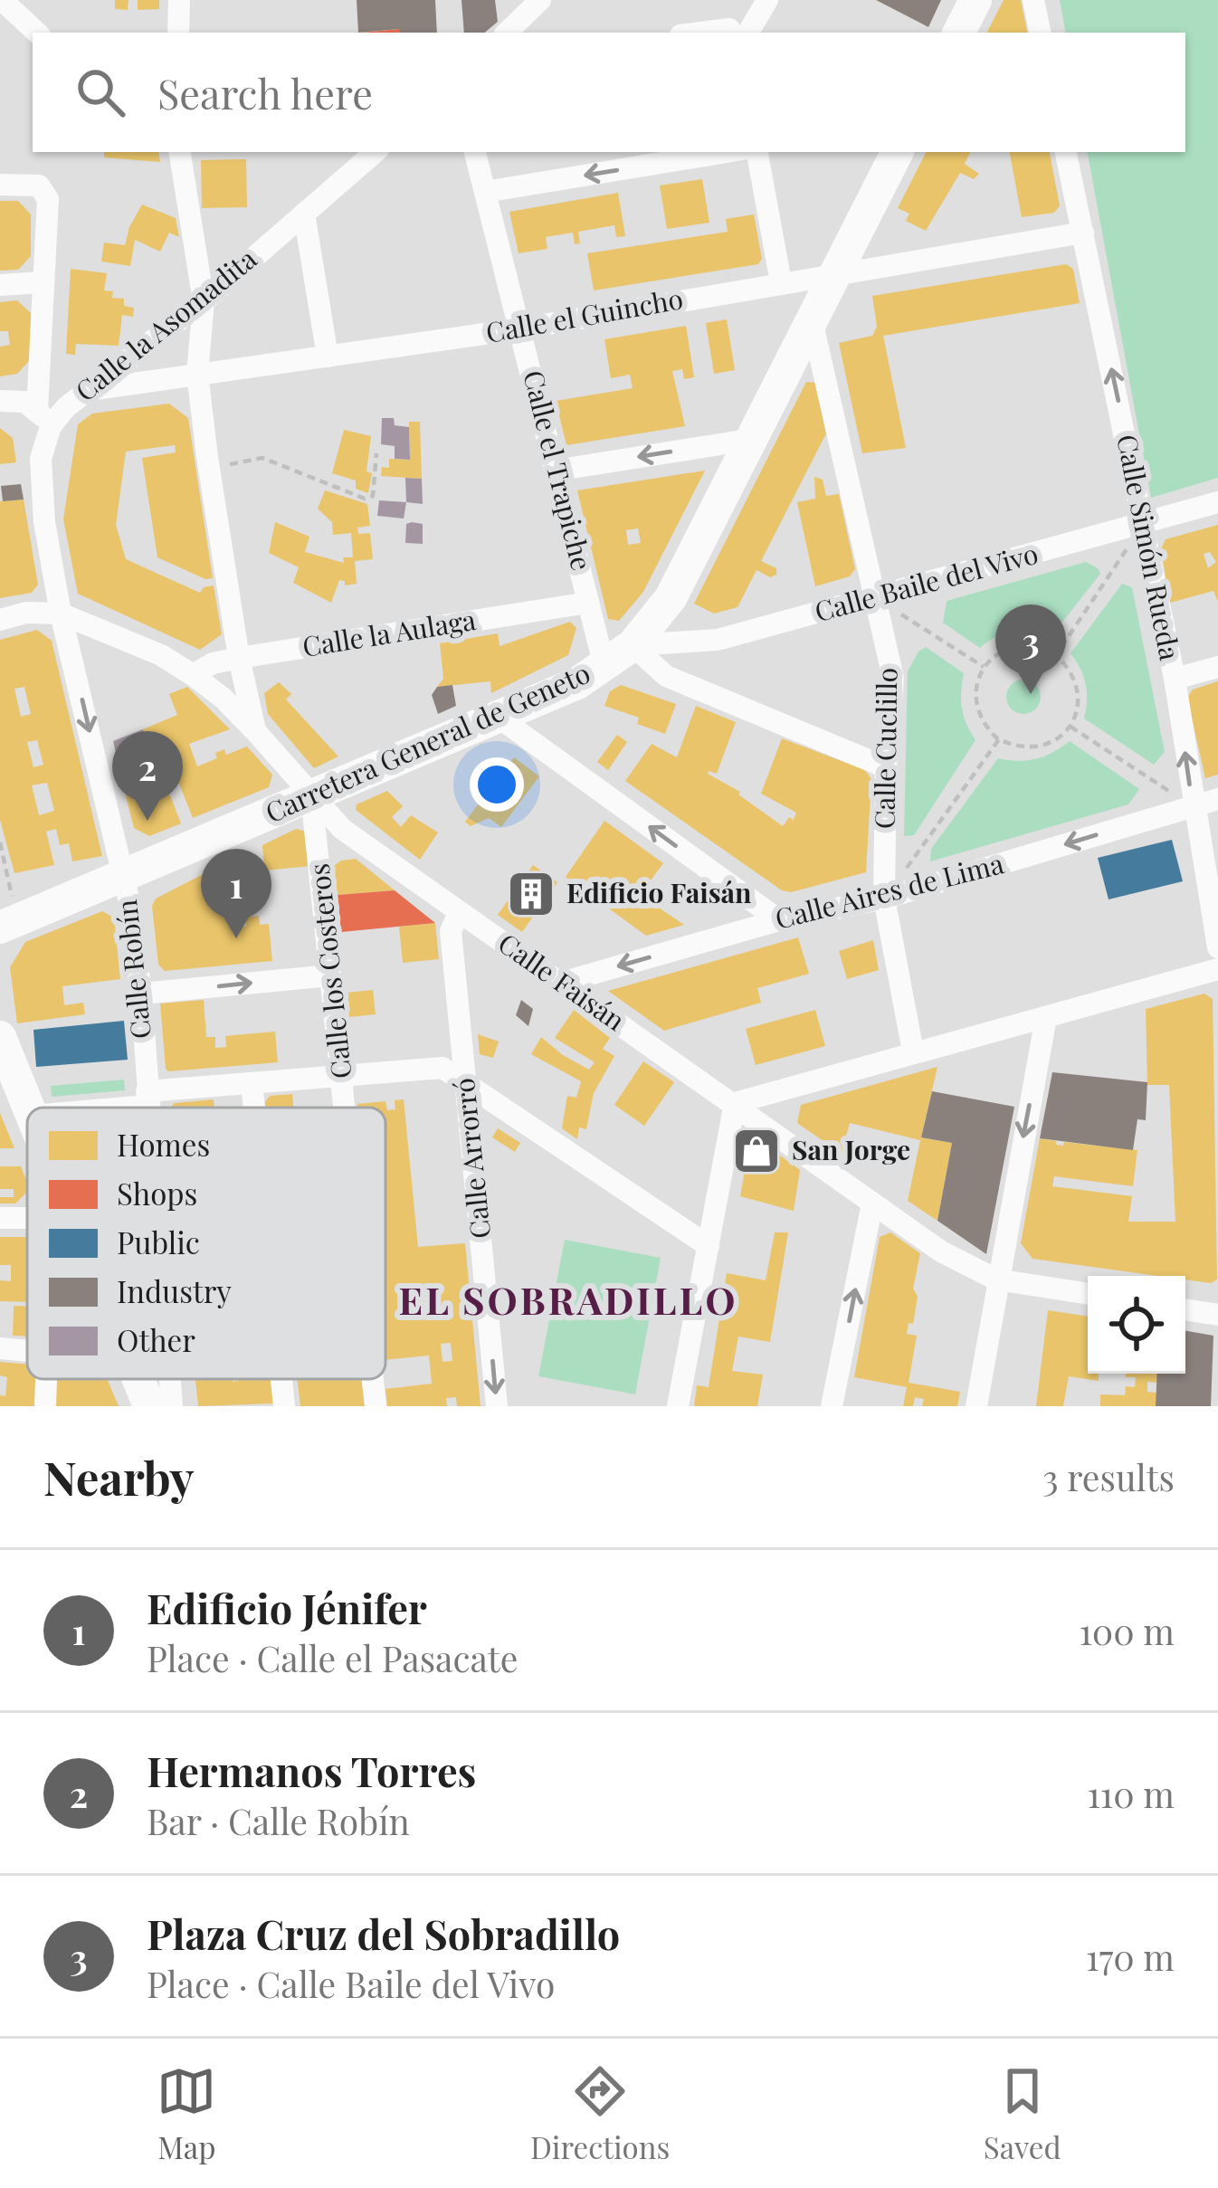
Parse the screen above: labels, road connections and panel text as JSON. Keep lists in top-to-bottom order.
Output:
{
  "streets": {
    "main road": ["Carretera General de Geneto"],
    "street": [
      "Calle el Guincho",
      "Calle la Asomadita",
      "Calle el Trapiche",
      "Calle Simón Rueda",
      "Calle Baile del Vivo",
      "Calle la Aulaga",
      "Calle Cuclillo",
      "Calle Aires de Lima",
      "Calle Robín",
      "Calle los Costeros",
      "Calle Faisán",
      "Calle Arrorró"
    ]
  },
  "crossings": [
    ["Calle el Guincho", "Calle la Asomadita"],
    ["Calle el Guincho", "Calle el Trapiche"],
    ["Calle el Guincho", "Calle Simón Rueda"],
    ["Calle el Guincho", "Carretera General de Geneto"],
    ["Calle el Trapiche", "Calle la Aulaga"],
    ["Calle el Trapiche", "Carretera General de Geneto"],
    ["Calle Simón Rueda", "Calle Baile del Vivo"],
    ["Calle Simón Rueda", "Calle Aires de Lima"],
    ["Calle Baile del Vivo", "Carretera General de Geneto"],
    ["Calle Baile del Vivo", "Calle Cuclillo"],
    ["Calle la Aulaga", "Calle Faisán"],
    ["Carretera General de Geneto", "Calle Cuclillo"],
    ["Carretera General de Geneto", "Calle Robín"],
    ["Carretera General de Geneto", "Calle los Costeros"],
    ["Carretera General de Geneto", "Calle Faisán"],
    ["Calle Cuclillo", "Calle Aires de Lima"],
    ["Calle Aires de Lima", "Calle Faisán"],
    ["Calle Robín", "Calle Faisán"],
    ["Calle los Costeros", "Calle Faisán"],
    ["Calle Faisán", "Calle Arrorró"]
  ],
  "one_way": ["Calle Simón Rueda", "Calle Arrorró"],
  "districts": ["EL SOBRADILLO"],
  "places": {
    "building": ["Edificio Faisán"],
    "shop": ["San Jorge"]
  },
  "legend": [
    "Homes",
    "Shops",
    "Public",
    "Industry",
    "Other"
  ],
  "page": {
    "search": "Search here",
    "pins": ["3", "2", "1"],
    "heading": ["Nearby", "3 results"],
    "list": [
      {
        "mark": "1",
        "name": "Edificio Jénifer",
        "note": "Place · Calle el Pasacate",
        "value": "100 m"
      },
      {
        "mark": "2",
        "name": "Hermanos Torres",
        "note": "Bar · Calle Robín",
        "value": "110 m"
      },
      {
        "mark": "3",
        "name": "Plaza Cruz del Sobradillo",
        "note": "Place · Calle Baile del Vivo",
        "value": "170 m"
      }
    ],
    "nav": ["Map", "Directions", "Saved"]
  }
}
